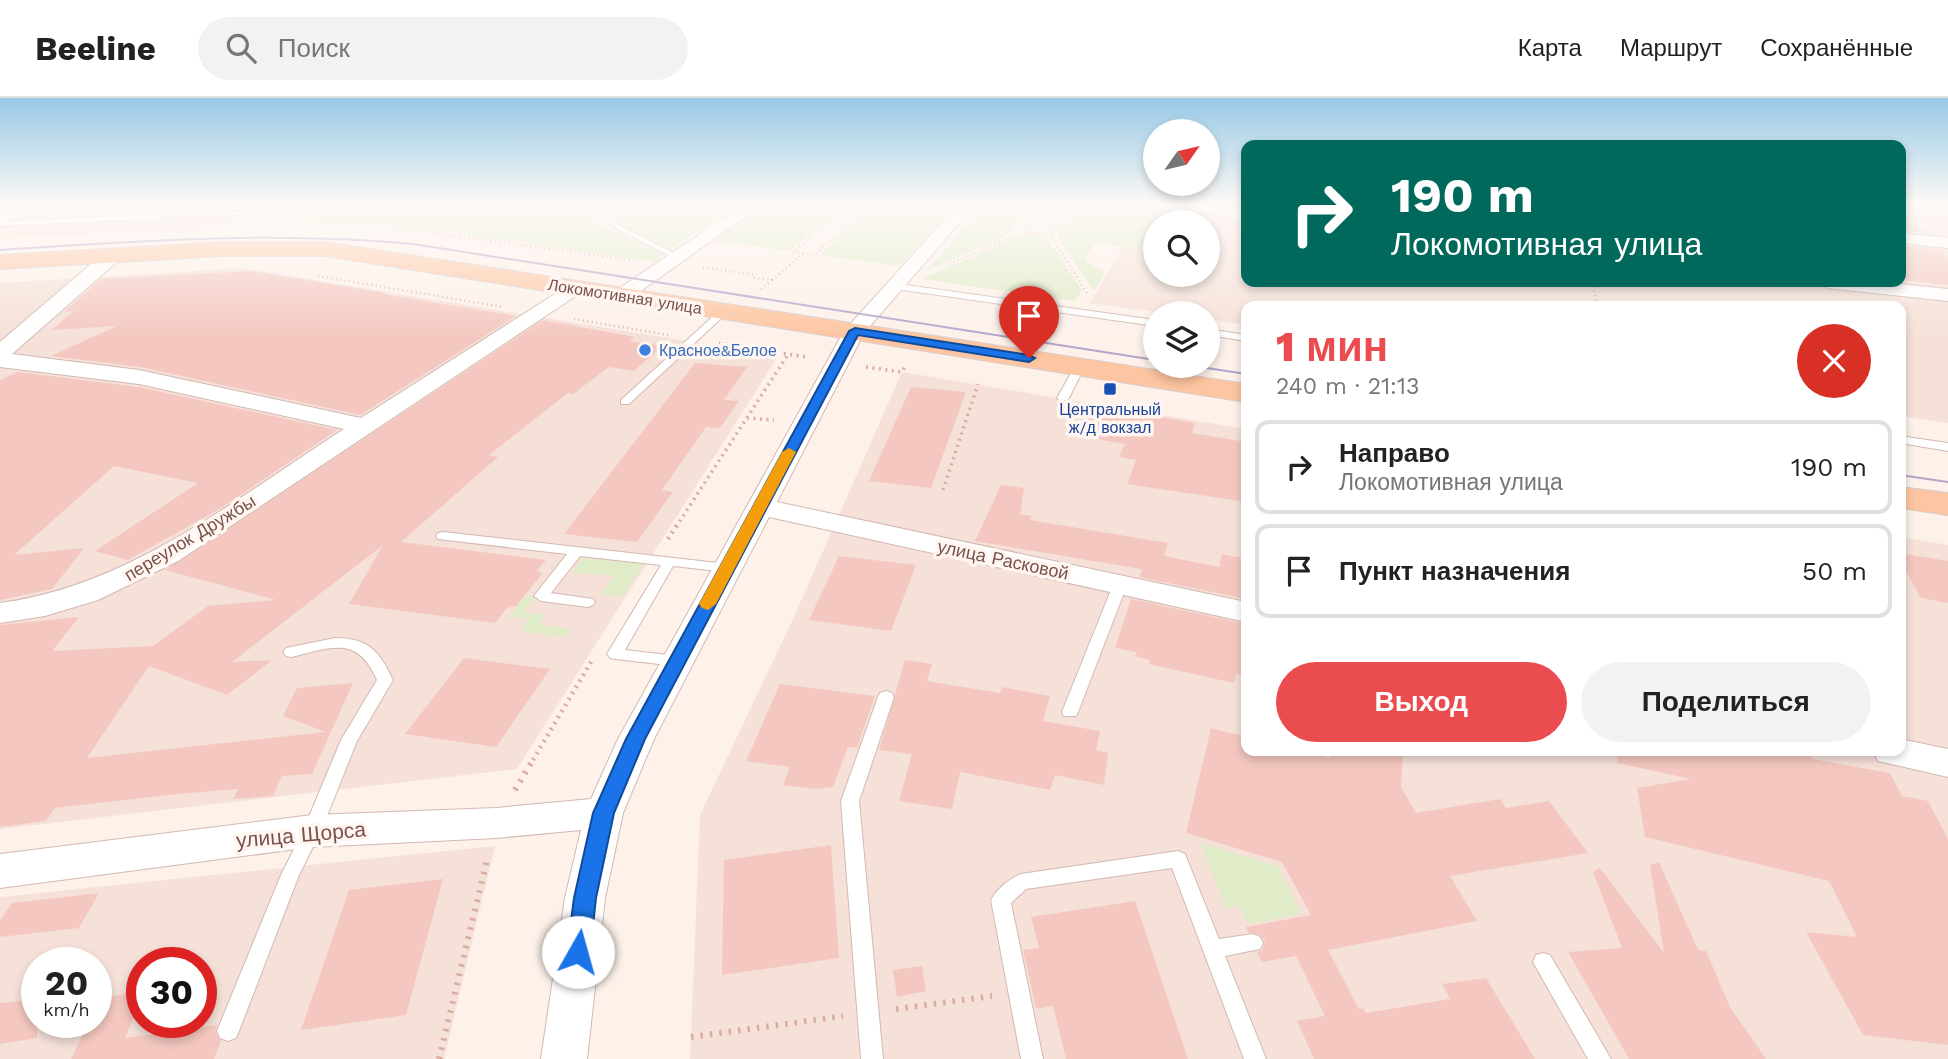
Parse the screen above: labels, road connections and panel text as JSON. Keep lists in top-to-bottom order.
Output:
{
  "streets": {
    "main road": ["Локомотивная улица"],
    "street": ["переулок Дружбы", "улица Расковой", "улица Щорса"]
  },
  "crossings": [
    ["Локомотивная улица", "переулок Дружбы"]
  ],
  "places": {
    "other": ["Красное&Белое"],
    "transit": ["Центральный ж/д вокзал"]
  },
  "north": "top right",
  "page": {
    "header": "Beeline",
    "search": "Поиск",
    "nav": ["Карта", "Маршрут", "Сохранённые"],
    "turn": ["190 m", "Локомотивная улица"],
    "heading": ["1 мин", "240 m · 21:13"],
    "list": [
      {
        "name": "Направо",
        "note": "Локомотивная улица",
        "value": "190 m"
      },
      {
        "name": "Пункт назначения",
        "value": "50 m"
      }
    ],
    "buttons": ["Выход", "Поделиться"],
    "speed": "20 km/h",
    "limit": "30"
  }
}
